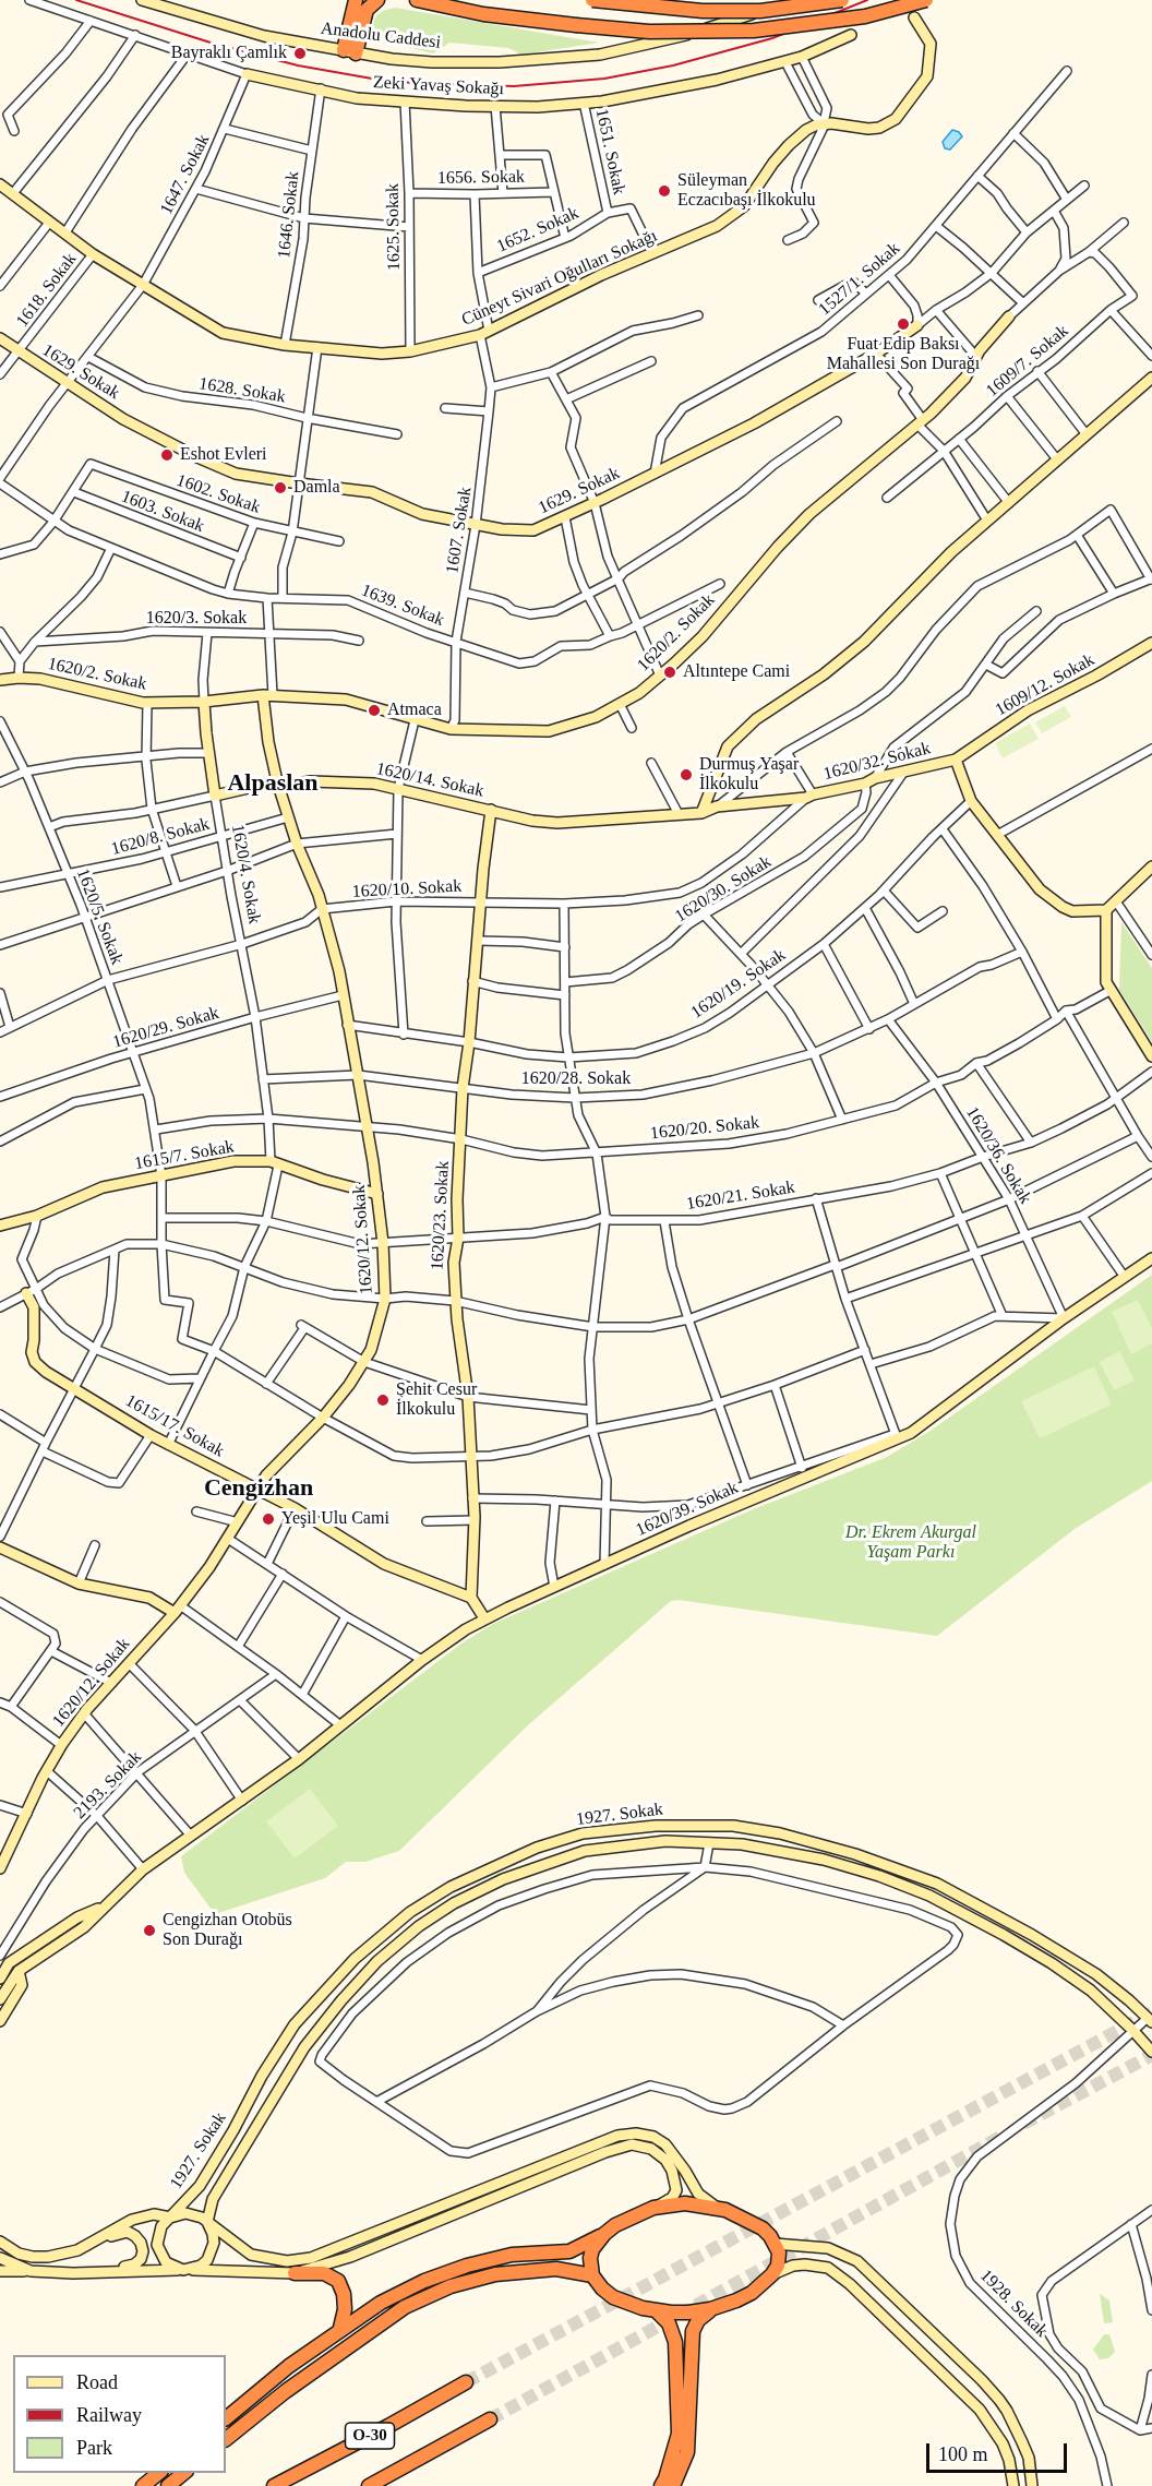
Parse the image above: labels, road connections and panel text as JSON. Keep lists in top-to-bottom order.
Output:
{
  "streets": {
    "highway": ["O-30"],
    "main road": [
      "Anadolu Caddesi",
      "Zeki Yavaş Sokağı",
      "Cüneyt Sivari Oğulları Sokağı",
      "1629. Sokak",
      "1620/2. Sokak",
      "1609/12. Sokak",
      "1620/32. Sokak",
      "1620/14. Sokak",
      "1620/4. Sokak",
      "1615/7. Sokak",
      "1620/23. Sokak",
      "1620/12. Sokak",
      "1615/17. Sokak",
      "1620/39. Sokak",
      "1927. Sokak"
    ],
    "street": [
      "1651. Sokak",
      "1647. Sokak",
      "1656. Sokak",
      "1646. Sokak",
      "1625. Sokak",
      "1652. Sokak",
      "1527/1. Sokak",
      "1618. Sokak",
      "1609/7. Sokak",
      "1628. Sokak",
      "1602. Sokak",
      "1603. Sokak",
      "1607. Sokak",
      "1639. Sokak",
      "1620/3. Sokak",
      "1620/8. Sokak",
      "1620/10. Sokak",
      "1620/30. Sokak",
      "1620/5. Sokak",
      "1620/19. Sokak",
      "1620/29. Sokak",
      "1620/28. Sokak",
      "1620/20. Sokak",
      "1620/36. Sokak",
      "1620/21. Sokak",
      "2193. Sokak",
      "1928. Sokak"
    ]
  },
  "crossings": [
    ["Zeki Yavaş Sokağı", "1651. Sokak"],
    ["Zeki Yavaş Sokağı", "1647. Sokak"],
    ["Zeki Yavaş Sokağı", "1646. Sokak"],
    ["Zeki Yavaş Sokağı", "1625. Sokak"],
    ["1651. Sokak", "1652. Sokak"],
    ["1651. Sokak", "Cüneyt Sivari Oğulları Sokağı"],
    ["1647. Sokak", "Cüneyt Sivari Oğulları Sokağı"],
    ["1647. Sokak", "1629. Sokak"],
    ["1647. Sokak", "1628. Sokak"],
    ["1656. Sokak", "1625. Sokak"],
    ["1656. Sokak", "1607. Sokak"],
    ["1646. Sokak", "Cüneyt Sivari Oğulları Sokağı"],
    ["1625. Sokak", "Cüneyt Sivari Oğulları Sokağı"],
    ["1652. Sokak", "1607. Sokak"],
    ["Cüneyt Sivari Oğulları Sokağı", "1618. Sokak"],
    ["Cüneyt Sivari Oğulları Sokağı", "1607. Sokak"],
    ["1527/1. Sokak", "1629. Sokak"],
    ["1618. Sokak", "1629. Sokak"],
    ["1609/7. Sokak", "1620/2. Sokak"],
    ["1629. Sokak", "1607. Sokak"],
    ["1602. Sokak", "1603. Sokak"],
    ["1607. Sokak", "1639. Sokak"],
    ["1607. Sokak", "1620/2. Sokak"],
    ["1620/3. Sokak", "1620/4. Sokak"],
    ["1620/2. Sokak", "1620/4. Sokak"],
    ["1620/2. Sokak", "1620/12. Sokak"],
    ["1609/12. Sokak", "1620/32. Sokak"],
    ["1620/32. Sokak", "1620/14. Sokak"],
    ["1620/32. Sokak", "1620/10. Sokak"],
    ["1620/32. Sokak", "1620/30. Sokak"],
    ["1620/14. Sokak", "1620/4. Sokak"],
    ["1620/14. Sokak", "1620/10. Sokak"],
    ["1620/14. Sokak", "1620/5. Sokak"],
    ["1620/14. Sokak", "1620/23. Sokak"],
    ["1620/14. Sokak", "1620/12. Sokak"],
    ["1620/8. Sokak", "1620/4. Sokak"],
    ["1620/8. Sokak", "1620/5. Sokak"],
    ["1620/8. Sokak", "1620/12. Sokak"],
    ["1620/4. Sokak", "1620/10. Sokak"],
    ["1620/4. Sokak", "1620/5. Sokak"],
    ["1620/4. Sokak", "1620/29. Sokak"],
    ["1620/4. Sokak", "1620/28. Sokak"],
    ["1620/4. Sokak", "1620/20. Sokak"],
    ["1620/4. Sokak", "1615/7. Sokak"],
    ["1620/4. Sokak", "1620/21. Sokak"],
    ["1620/4. Sokak", "1615/17. Sokak"],
    ["1620/10. Sokak", "1620/5. Sokak"],
    ["1620/10. Sokak", "1620/23. Sokak"],
    ["1620/10. Sokak", "1620/12. Sokak"],
    ["1620/5. Sokak", "1620/29. Sokak"],
    ["1620/5. Sokak", "1620/20. Sokak"],
    ["1620/5. Sokak", "1615/7. Sokak"],
    ["1620/5. Sokak", "1620/21. Sokak"],
    ["1620/19. Sokak", "1620/23. Sokak"],
    ["1620/19. Sokak", "1620/12. Sokak"],
    ["1620/29. Sokak", "1620/12. Sokak"],
    ["1620/28. Sokak", "1620/36. Sokak"],
    ["1620/28. Sokak", "1620/23. Sokak"],
    ["1620/28. Sokak", "1620/12. Sokak"],
    ["1620/20. Sokak", "1620/36. Sokak"],
    ["1620/20. Sokak", "1620/23. Sokak"],
    ["1620/20. Sokak", "1620/12. Sokak"],
    ["1615/7. Sokak", "1620/12. Sokak"],
    ["1620/36. Sokak", "1620/21. Sokak"],
    ["1620/36. Sokak", "1620/39. Sokak"],
    ["1620/21. Sokak", "1620/23. Sokak"],
    ["1620/21. Sokak", "1620/12. Sokak"],
    ["1620/23. Sokak", "1615/17. Sokak"],
    ["1620/12. Sokak", "1615/17. Sokak"],
    ["1927. Sokak", "1928. Sokak"]
  ],
  "districts": ["Alpaslan", "Cengizhan"],
  "parks": ["Dr. Ekrem Akurgal Yaşam Parkı"],
  "places": [
    "Bayraklı Çamlık",
    "Süleyman Eczacıbaşı İlkokulu",
    "Fuat Edip Baksı Mahallesi Son Durağı",
    "Eshot Evleri",
    "Damla",
    "Altıntepe Cami",
    "Atmaca",
    "Durmuş Yaşar İlkokulu",
    "Şehit Cesur İlkokulu",
    "Yeşil Ulu Cami",
    "Cengizhan Otobüs Son Durağı"
  ],
  "legend": ["Road", "Railway", "Park"],
  "scale_bar": "100 m"
}
